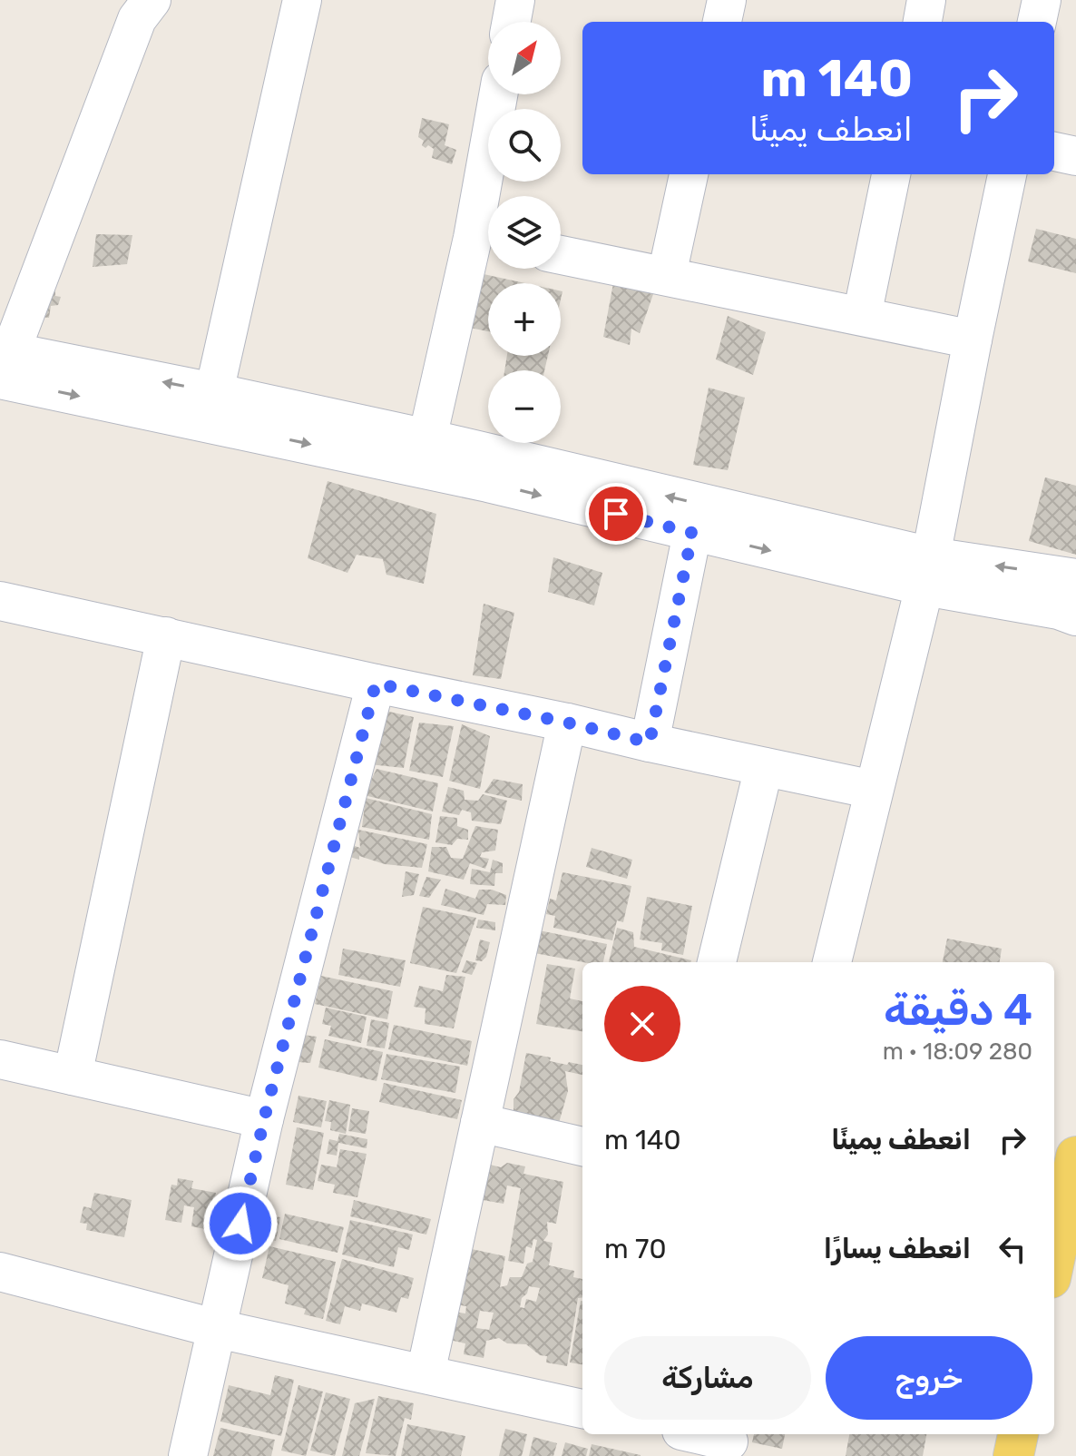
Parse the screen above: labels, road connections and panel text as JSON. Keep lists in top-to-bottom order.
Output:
{
  "north": "top right",
  "page": {
    "map_buttons": ["+", "−"],
    "turn": ["140 m", "انعطف يمينًا"],
    "heading": ["4 دقيقة", "280 m · 18:09"],
    "list": [
      {
        "name": "انعطف يمينًا",
        "value": "140 m"
      },
      {
        "name": "انعطف يسارًا",
        "value": "70 m"
      }
    ],
    "buttons": ["خروج", "مشاركة"]
  }
}
